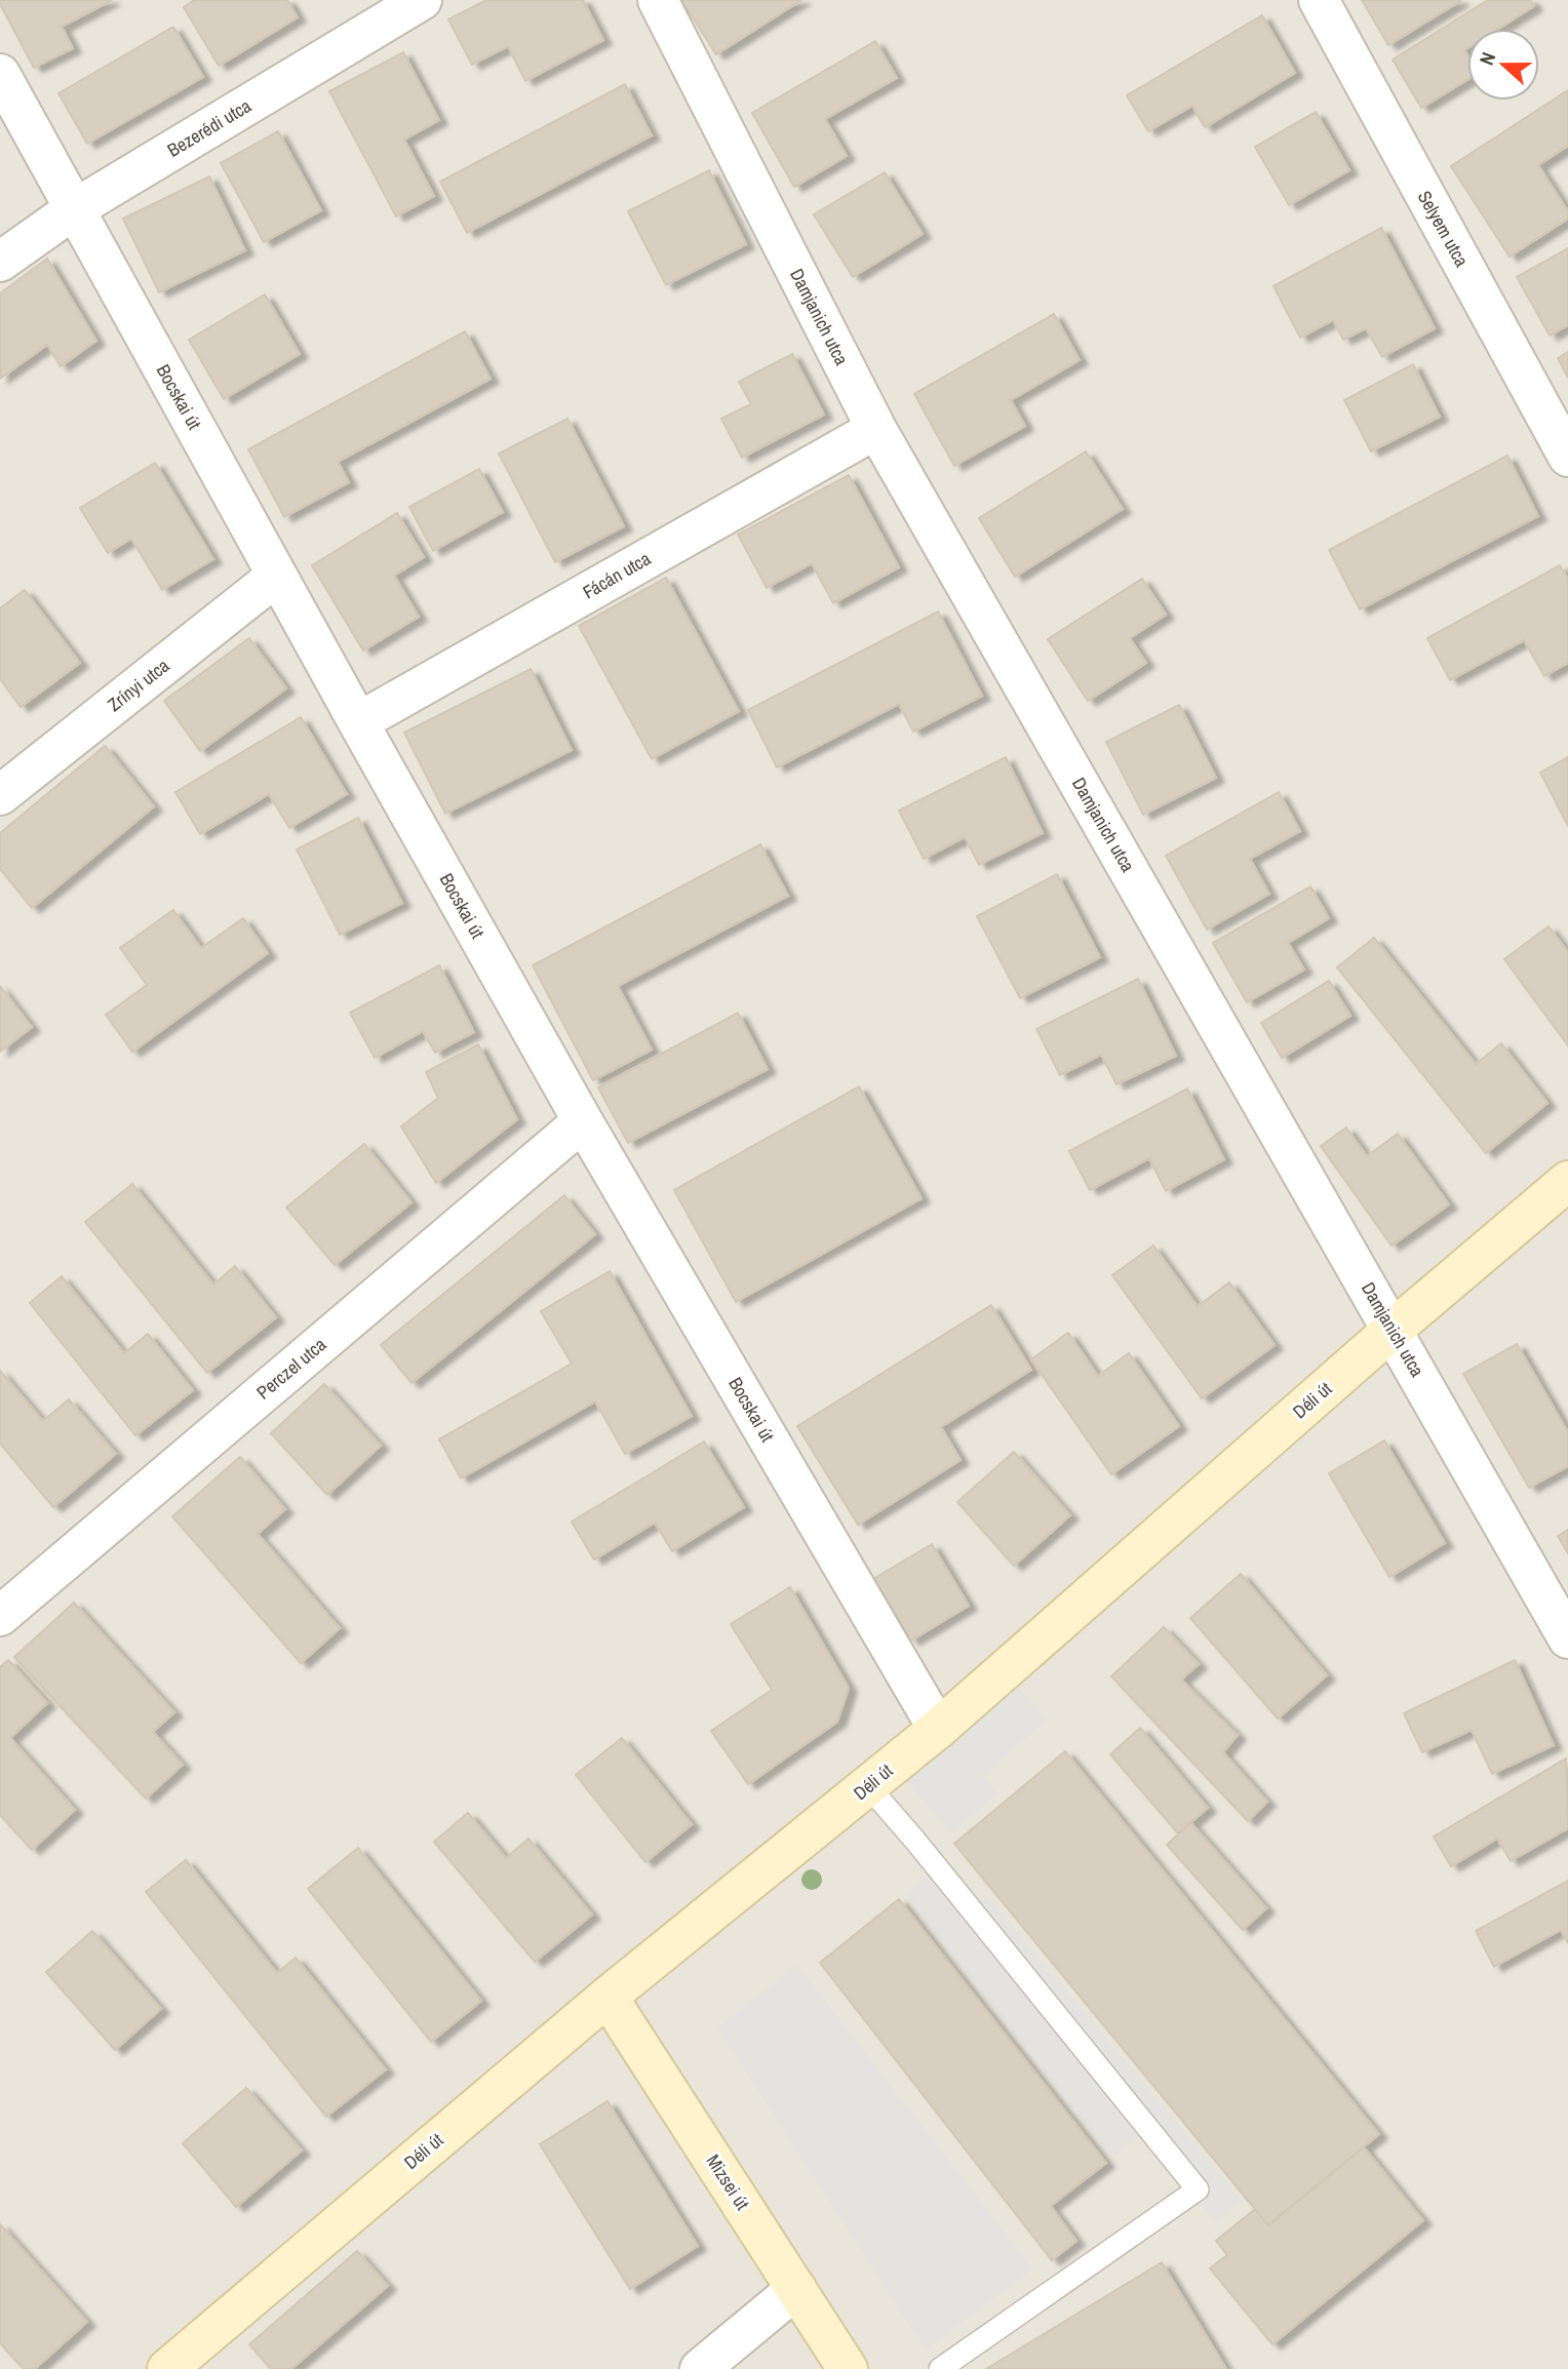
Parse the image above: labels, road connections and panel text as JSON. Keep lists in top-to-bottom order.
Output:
{
  "streets": {
    "street": [
      "Bezerédi utca",
      "Selyem utca",
      "Damjanich utca",
      "Bocskai út",
      "Fácán utca",
      "Zrínyi utca",
      "Perczel utca",
      "Déli út",
      "Mizsei út"
    ]
  },
  "crossings": [
    ["Bezerédi utca", "Bocskai út"],
    ["Damjanich utca", "Fácán utca"],
    ["Damjanich utca", "Déli út"],
    ["Bocskai út", "Fácán utca"],
    ["Bocskai út", "Zrínyi utca"],
    ["Bocskai út", "Perczel utca"],
    ["Bocskai út", "Déli út"],
    ["Déli út", "Mizsei út"]
  ],
  "north": "left"
}
